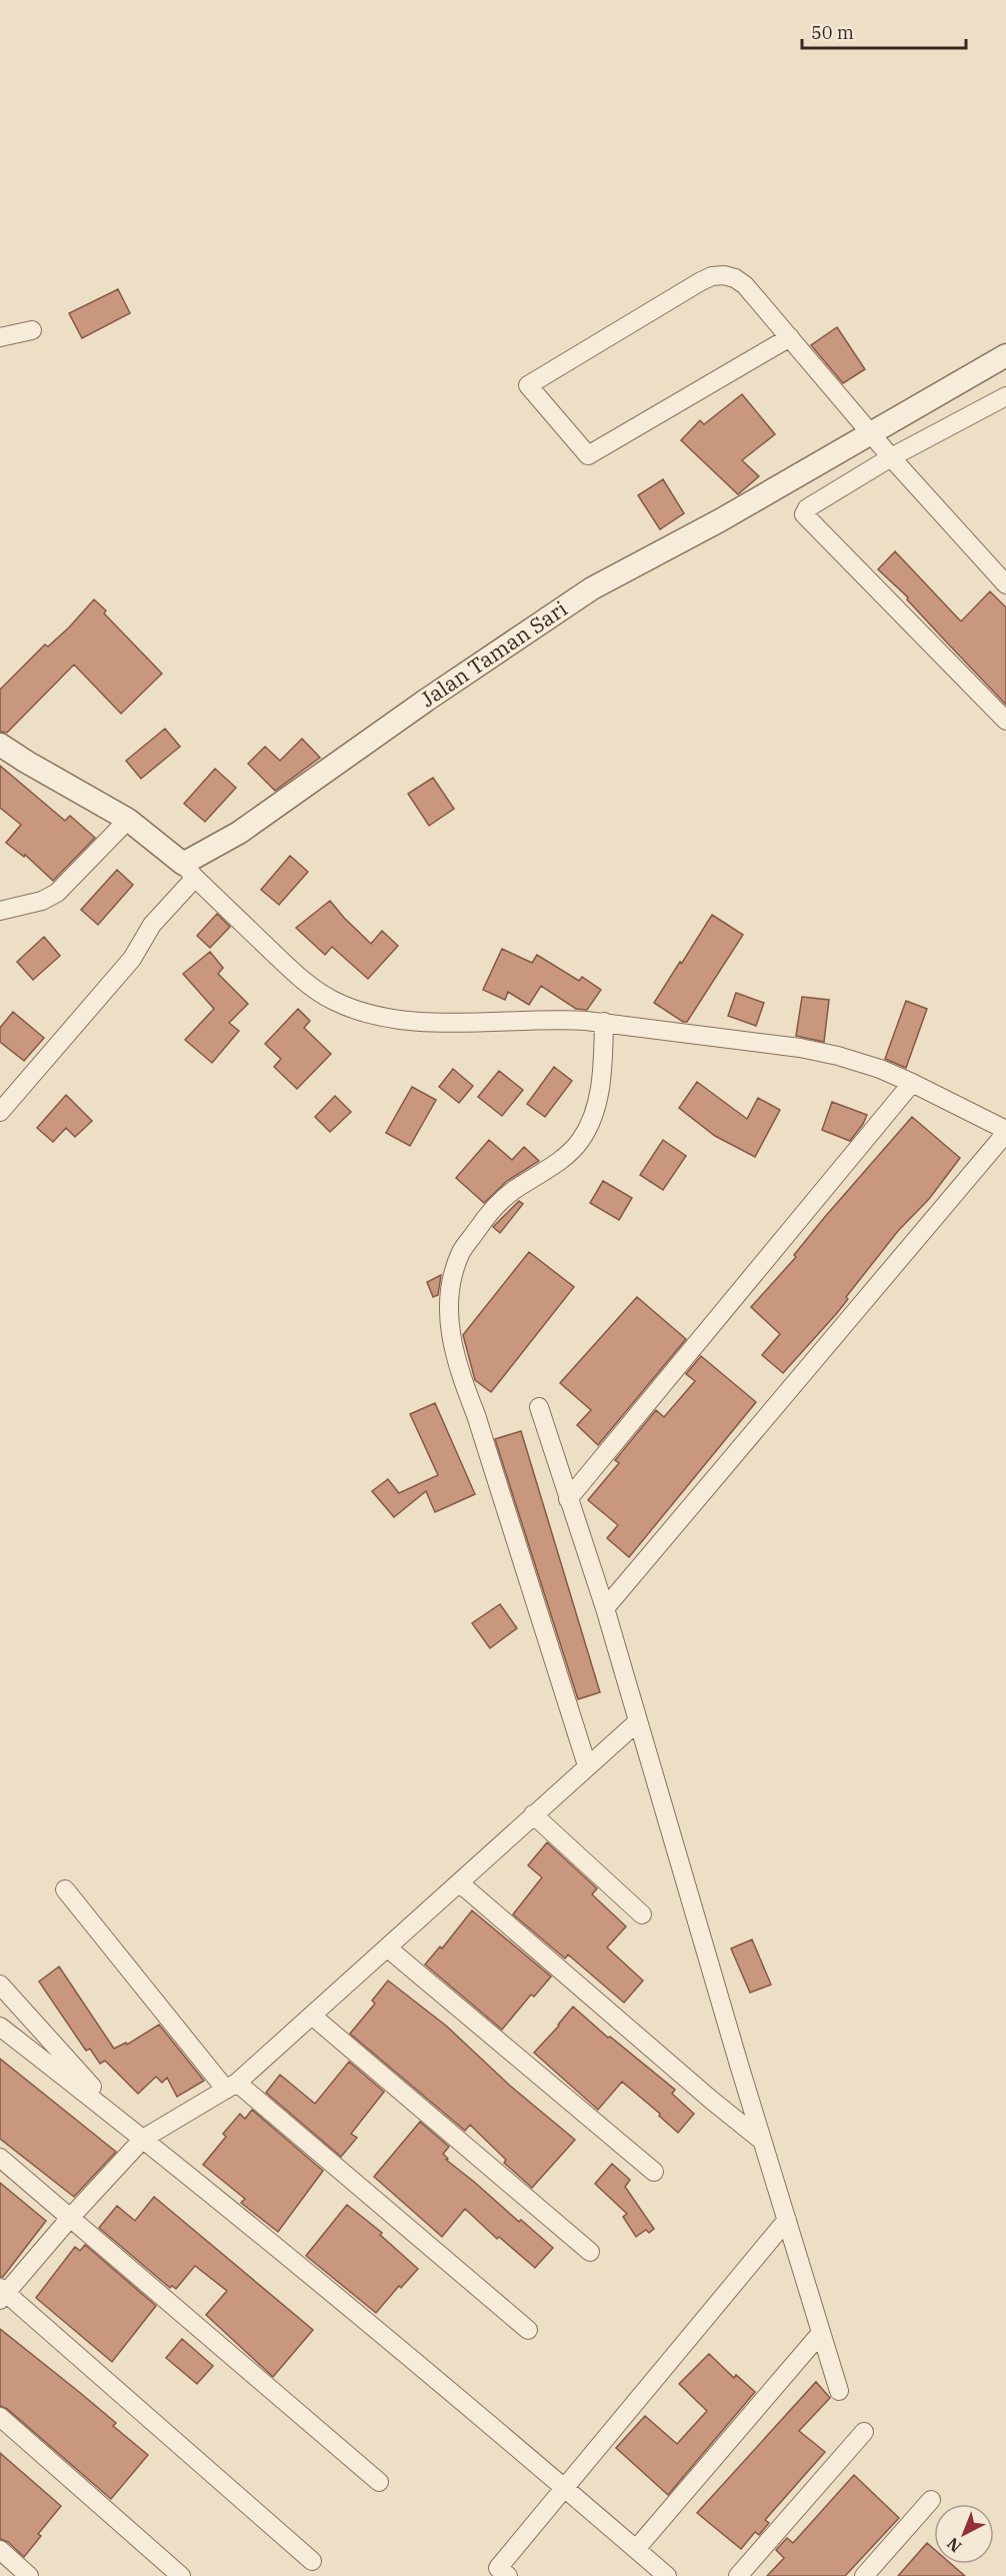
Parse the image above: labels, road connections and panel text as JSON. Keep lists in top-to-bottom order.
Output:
{
  "streets": {
    "street": ["Jalan Taman Sari"]
  },
  "scale_bar": "50 m",
  "north": "bottom left"
}
